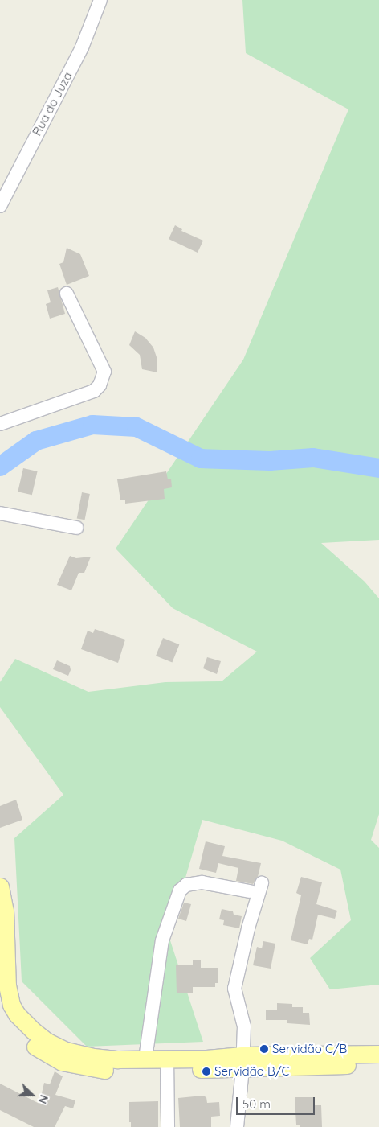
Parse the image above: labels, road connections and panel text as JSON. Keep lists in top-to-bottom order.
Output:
{
  "streets": {
    "street": ["Rua do Juza"]
  },
  "places": ["Servidão C/B", "Servidão B/C"],
  "scale_bar": "50 m",
  "north": "right"
}
